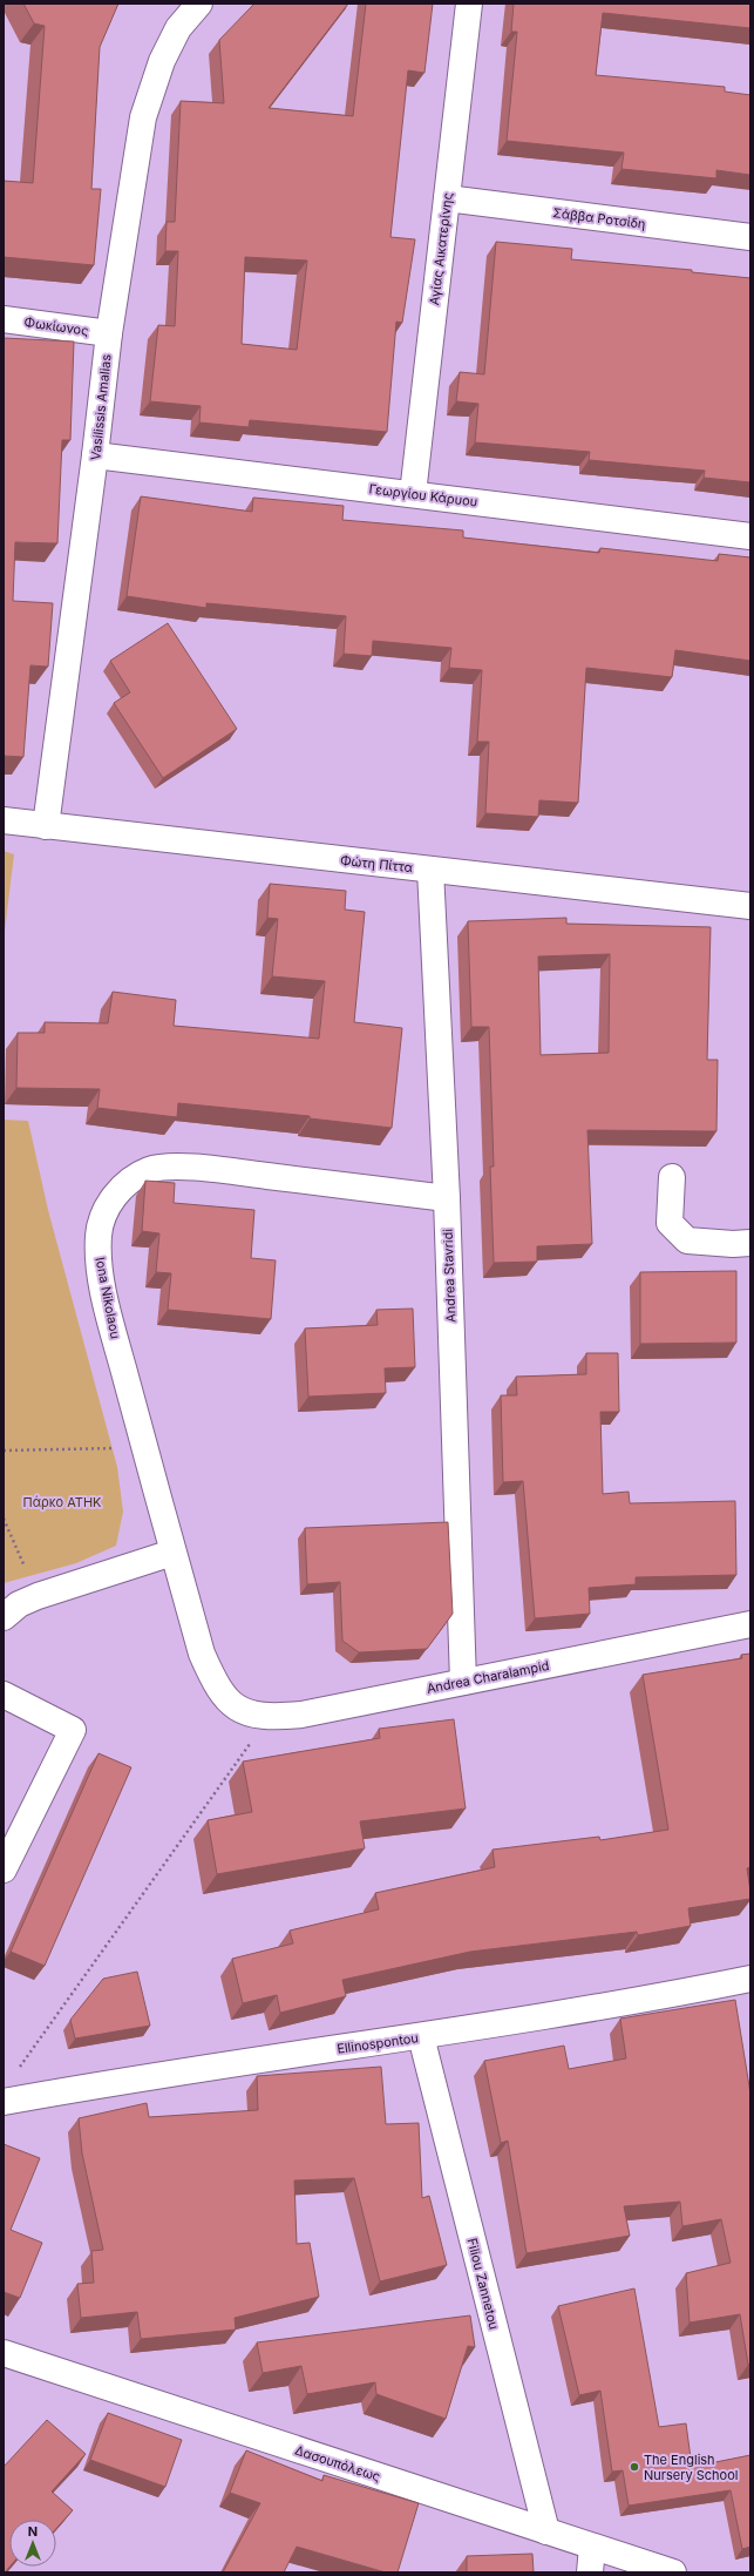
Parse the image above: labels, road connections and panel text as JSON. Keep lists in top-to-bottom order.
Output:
{
  "streets": {
    "street": [
      "Σάββα Ροτσίδη",
      "Αγίας Αικατερίνης",
      "Φωκίωνος",
      "Vasilissis Amalias",
      "Γεωργίου Κάρυου",
      "Φώτη Πίττα",
      "Andrea Stavridi",
      "Iona Nikolaou",
      "Andrea Charalampid",
      "Ellinospontou",
      "Filiou Zannetou",
      "Δασουπόλεως"
    ]
  },
  "crossings": [
    ["Σάββα Ροτσίδη", "Αγίας Αικατερίνης"],
    ["Αγίας Αικατερίνης", "Γεωργίου Κάρυου"],
    ["Φωκίωνος", "Vasilissis Amalias"],
    ["Vasilissis Amalias", "Γεωργίου Κάρυου"],
    ["Vasilissis Amalias", "Φώτη Πίττα"],
    ["Φώτη Πίττα", "Andrea Stavridi"],
    ["Andrea Stavridi", "Iona Nikolaou"],
    ["Andrea Stavridi", "Andrea Charalampid"],
    ["Iona Nikolaou", "Andrea Charalampid"],
    ["Ellinospontou", "Filiou Zannetou"],
    ["Filiou Zannetou", "Δασουπόλεως"]
  ],
  "parks": ["Πάρκο ΑΤΗΚ"],
  "places": ["The English Nursery School"],
  "north": "top"
}
